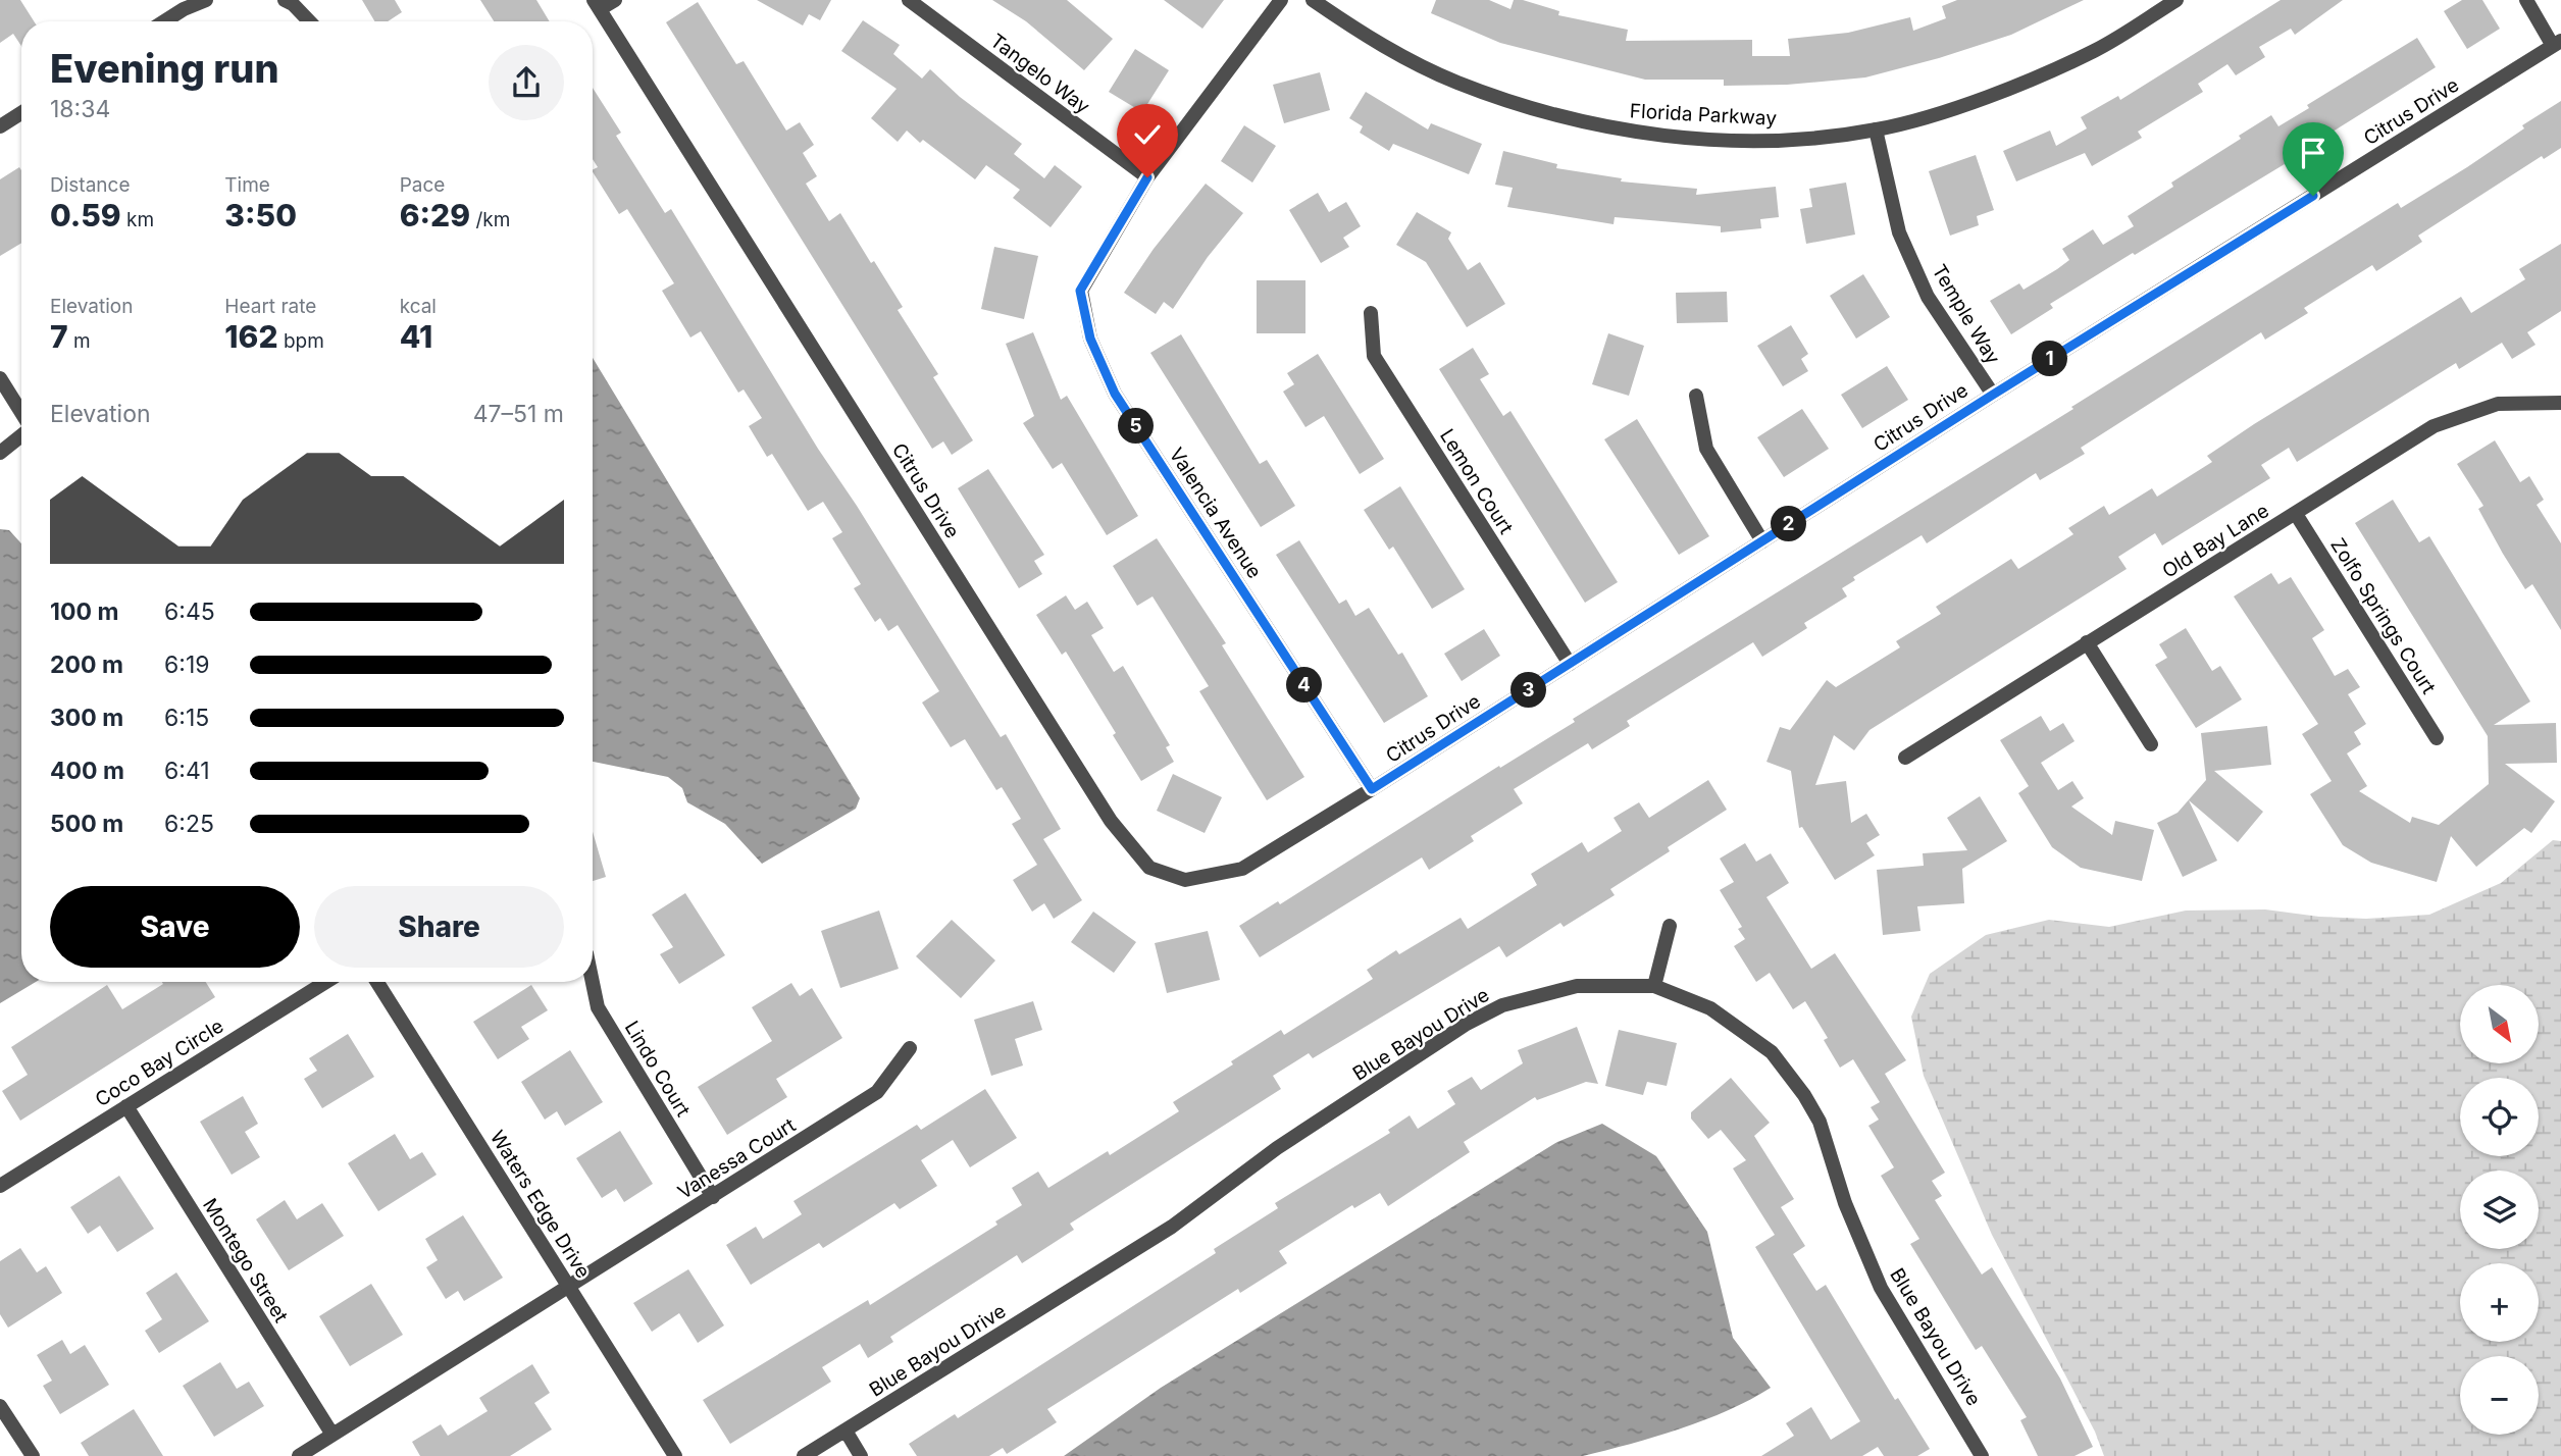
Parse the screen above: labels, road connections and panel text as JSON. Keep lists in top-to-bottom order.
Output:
{
  "streets": {
    "street": [
      "Tangelo Way",
      "Citrus Drive",
      "Florida Parkway",
      "Temple Way",
      "Lemon Court",
      "Valencia Avenue",
      "Old Bay Lane",
      "Zolfo Springs Court",
      "Blue Bayou Drive",
      "Coco Bay Circle",
      "Lindo Court",
      "Vanessa Court",
      "Waters Edge Drive",
      "Montego Street"
    ]
  },
  "crossings": [
    ["Tangelo Way", "Valencia Avenue"],
    ["Citrus Drive", "Temple Way"],
    ["Citrus Drive", "Lemon Court"],
    ["Citrus Drive", "Valencia Avenue"],
    ["Florida Parkway", "Temple Way"],
    ["Old Bay Lane", "Zolfo Springs Court"],
    ["Coco Bay Circle", "Montego Street"],
    ["Lindo Court", "Vanessa Court"],
    ["Vanessa Court", "Waters Edge Drive"]
  ],
  "north": "bottom right",
  "page": {
    "heading": ["Evening run", "18:34"],
    "stats": [
      ["Distance", "0.59 km"],
      ["Time", "3:50"],
      ["Pace", "6:29 /km"],
      ["Elevation", "7 m"],
      ["Heart rate", "162 bpm"],
      ["kcal", "41"]
    ],
    "pins": [
      "1",
      "5",
      "2",
      "4",
      "3"
    ],
    "chart": ["Elevation", "47–51 m"],
    "list": [
      {
        "name": "100 m",
        "note": "6:45"
      },
      {
        "name": "200 m",
        "note": "6:19"
      },
      {
        "name": "300 m",
        "note": "6:15"
      },
      {
        "name": "400 m",
        "note": "6:41"
      },
      {
        "name": "500 m",
        "note": "6:25"
      }
    ],
    "buttons": ["Save", "Share"],
    "map_buttons": ["+", "−"]
  }
}
